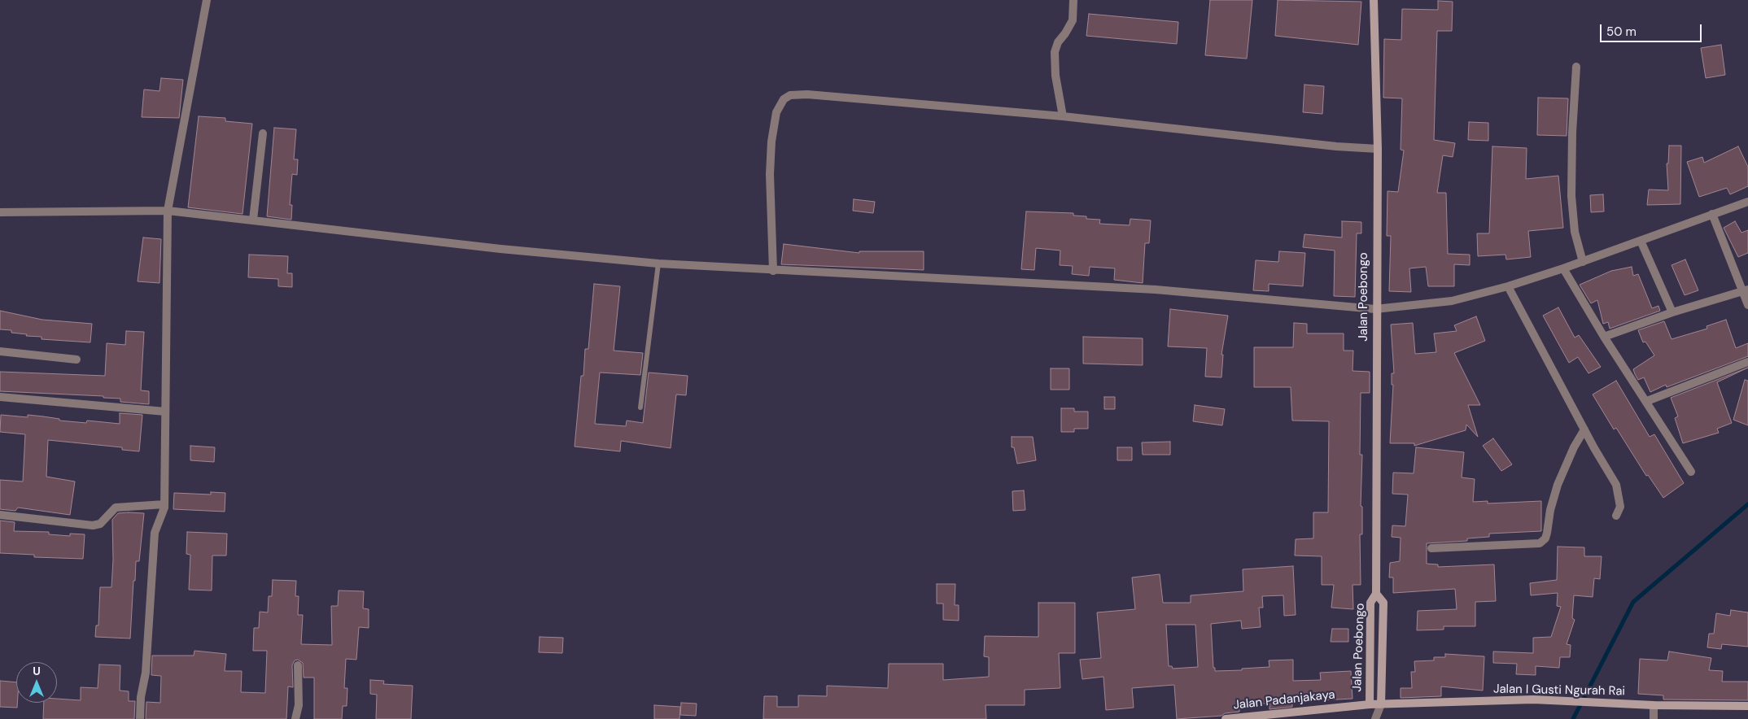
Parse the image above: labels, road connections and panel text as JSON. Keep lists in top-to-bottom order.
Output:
{
  "streets": {
    "main road": ["Jalan Poebongo", "Jalan I Gusti Ngurah Rai", "Jalan Padanjakaya"]
  },
  "crossings": [
    ["Jalan Poebongo", "Jalan I Gusti Ngurah Rai"],
    ["Jalan Poebongo", "Jalan Padanjakaya"],
    ["Jalan I Gusti Ngurah Rai", "Jalan Padanjakaya"]
  ],
  "scale_bar": "50 m",
  "north": "top"
}
